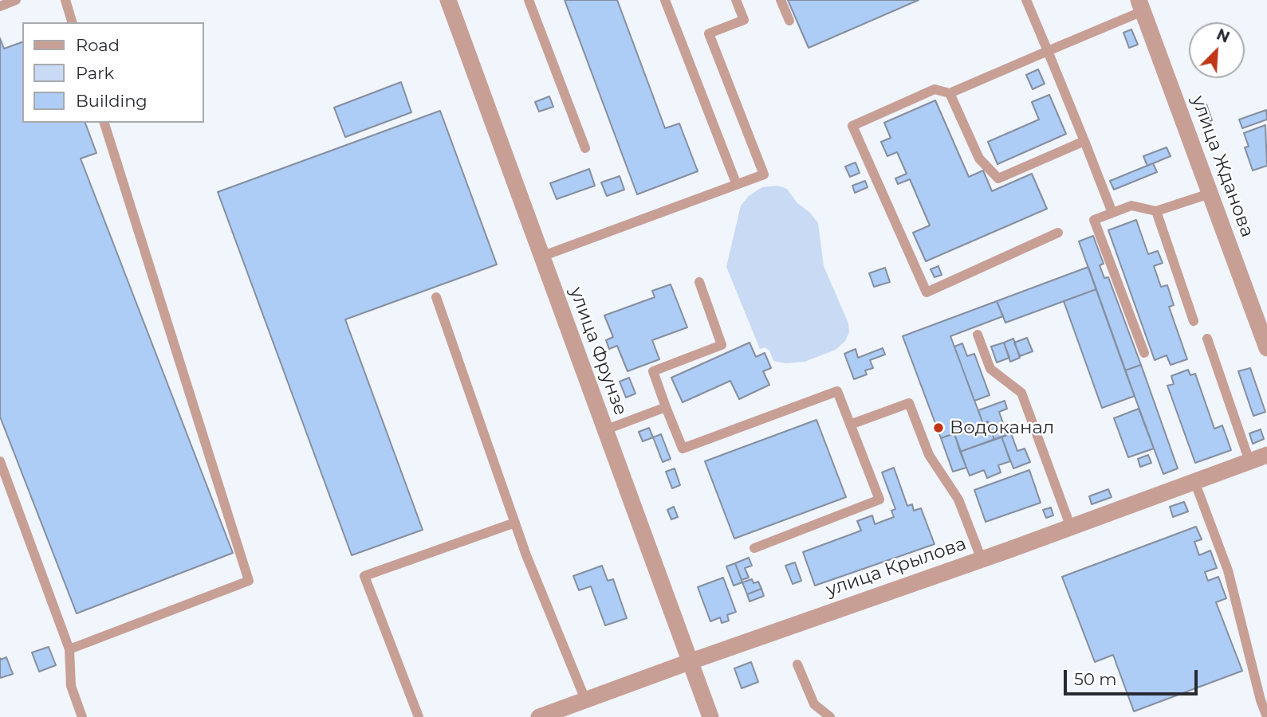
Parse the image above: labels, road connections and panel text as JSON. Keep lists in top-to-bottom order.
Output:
{
  "streets": {
    "street": ["улица Жданова", "улица Фрунзе", "улица Крылова"]
  },
  "crossings": [
    ["улица Фрунзе", "улица Крылова"]
  ],
  "places": ["Водоканал"],
  "legend": ["Road", "Park", "Building"],
  "scale_bar": "50 m",
  "north": "top right"
}
